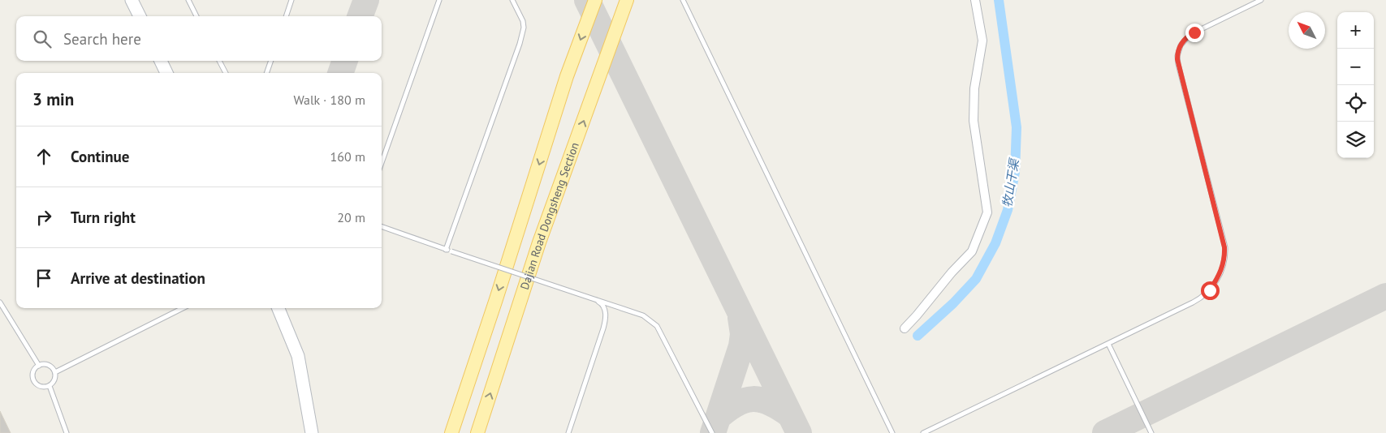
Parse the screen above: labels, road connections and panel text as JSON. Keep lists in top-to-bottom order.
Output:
{
  "streets": {
    "main road": ["Dajian Road Dongsheng Section"]
  },
  "water": ["牧山干渠"],
  "north": "top left",
  "page": {
    "map_buttons": ["+", "−"],
    "search": "Search here",
    "heading": ["3 min", "Walk · 180 m"],
    "list": [
      ["Continue", "160 m"],
      ["Turn right", "20 m"],
      "Arrive at destination"
    ]
  }
}
